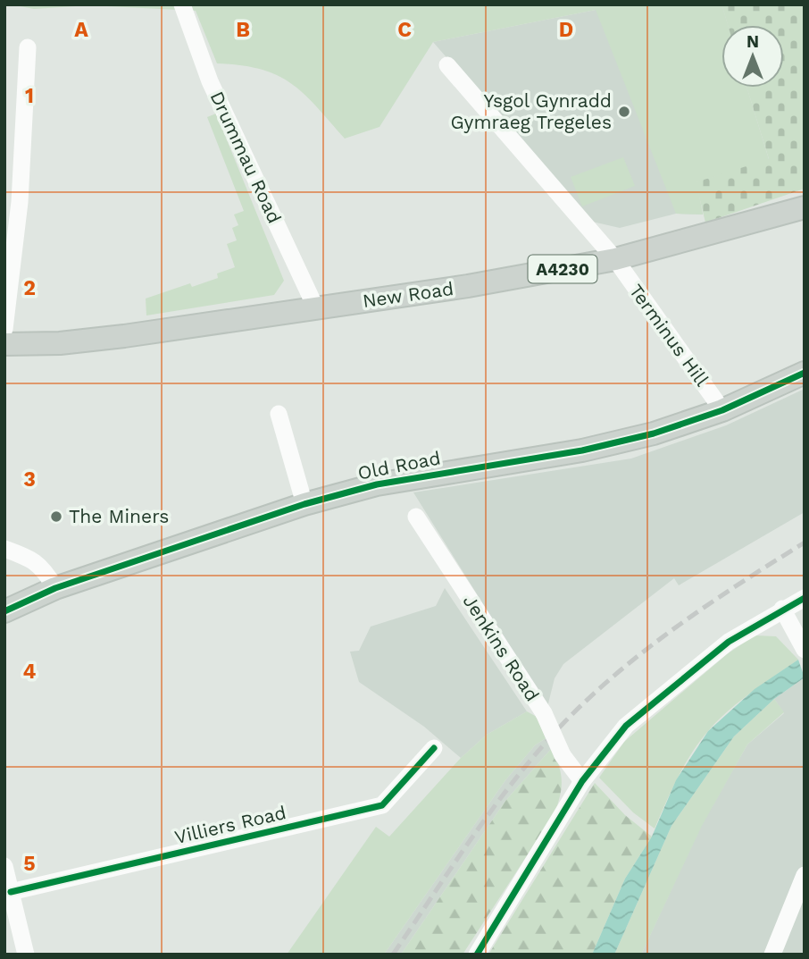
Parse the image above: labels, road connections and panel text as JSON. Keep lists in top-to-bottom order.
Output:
{
  "streets": {
    "main road": ["A4230", "New Road", "Old Road"],
    "street": [
      "Drummau Road",
      "Terminus Hill",
      "Jenkins Road",
      "Villiers Road"
    ]
  },
  "crossings": [
    ["Drummau Road", "New Road"],
    ["New Road", "Terminus Hill"],
    ["Terminus Hill", "Old Road"]
  ],
  "places": ["Ysgol Gynradd Gymraeg Tregeles", "The Miners"],
  "north": "top",
  "grid": {
    "columns": [
      "A",
      "B",
      "C",
      "D"
    ],
    "rows": [
      "1",
      "2",
      "3",
      "4",
      "5"
    ]
  }
}
